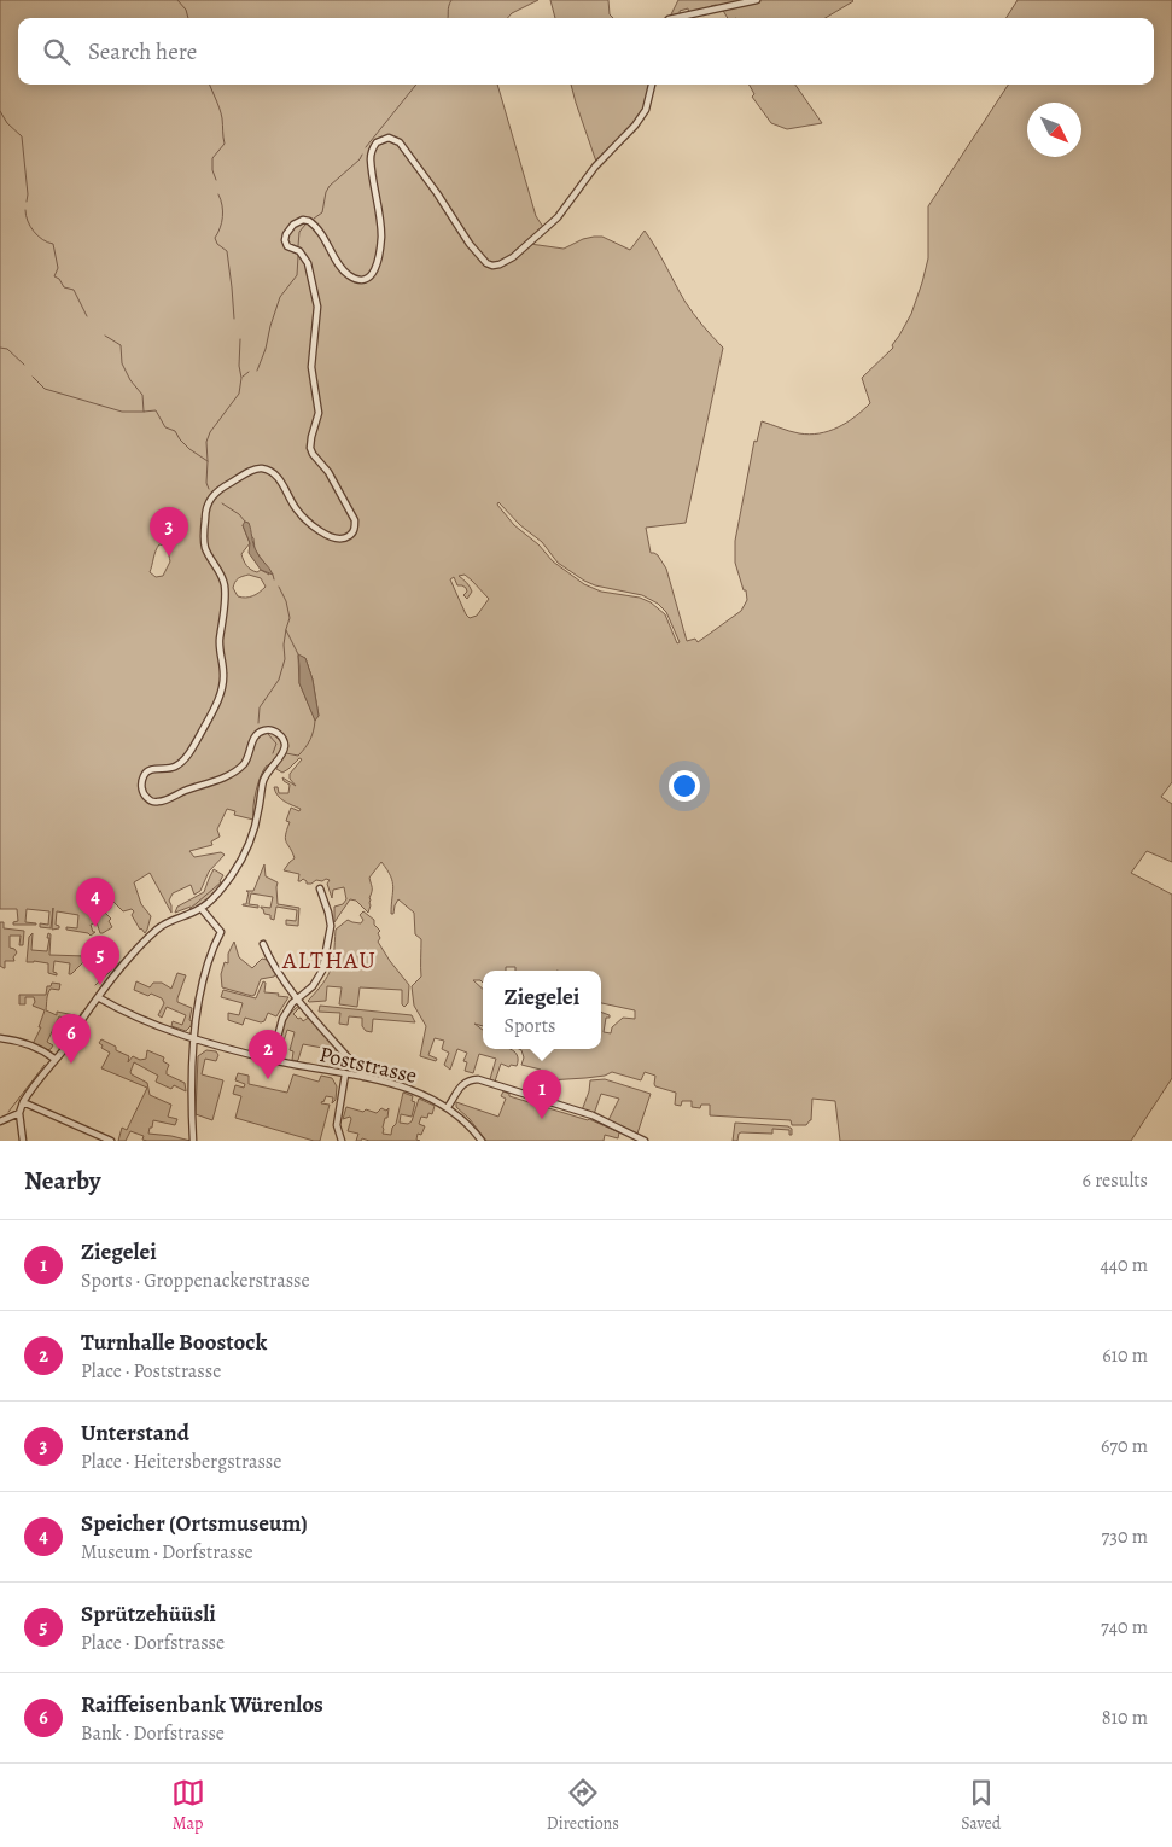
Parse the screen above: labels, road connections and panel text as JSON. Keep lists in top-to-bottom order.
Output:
{
  "streets": {
    "street": ["Poststrasse"]
  },
  "districts": ["ALTHAU"],
  "north": "bottom right",
  "page": {
    "search": "Search here",
    "pins": [
      "3",
      "4",
      "5",
      "6",
      "2",
      "1"
    ],
    "popup": ["Ziegelei", "Sports"],
    "heading": ["Nearby", "6 results"],
    "list": [
      {
        "mark": "1",
        "name": "Ziegelei",
        "note": "Sports · Groppenackerstrasse",
        "value": "440 m"
      },
      {
        "mark": "2",
        "name": "Turnhalle Boostock",
        "note": "Place · Poststrasse",
        "value": "610 m"
      },
      {
        "mark": "3",
        "name": "Unterstand",
        "note": "Place · Heitersbergstrasse",
        "value": "670 m"
      },
      {
        "mark": "4",
        "name": "Speicher (Ortsmuseum)",
        "note": "Museum · Dorfstrasse",
        "value": "730 m"
      },
      {
        "mark": "5",
        "name": "Sprützehüüsli",
        "note": "Place · Dorfstrasse",
        "value": "740 m"
      },
      {
        "mark": "6",
        "name": "Raiffeisenbank Würenlos",
        "note": "Bank · Dorfstrasse",
        "value": "810 m"
      }
    ],
    "nav": ["Map", "Directions", "Saved"]
  }
}
